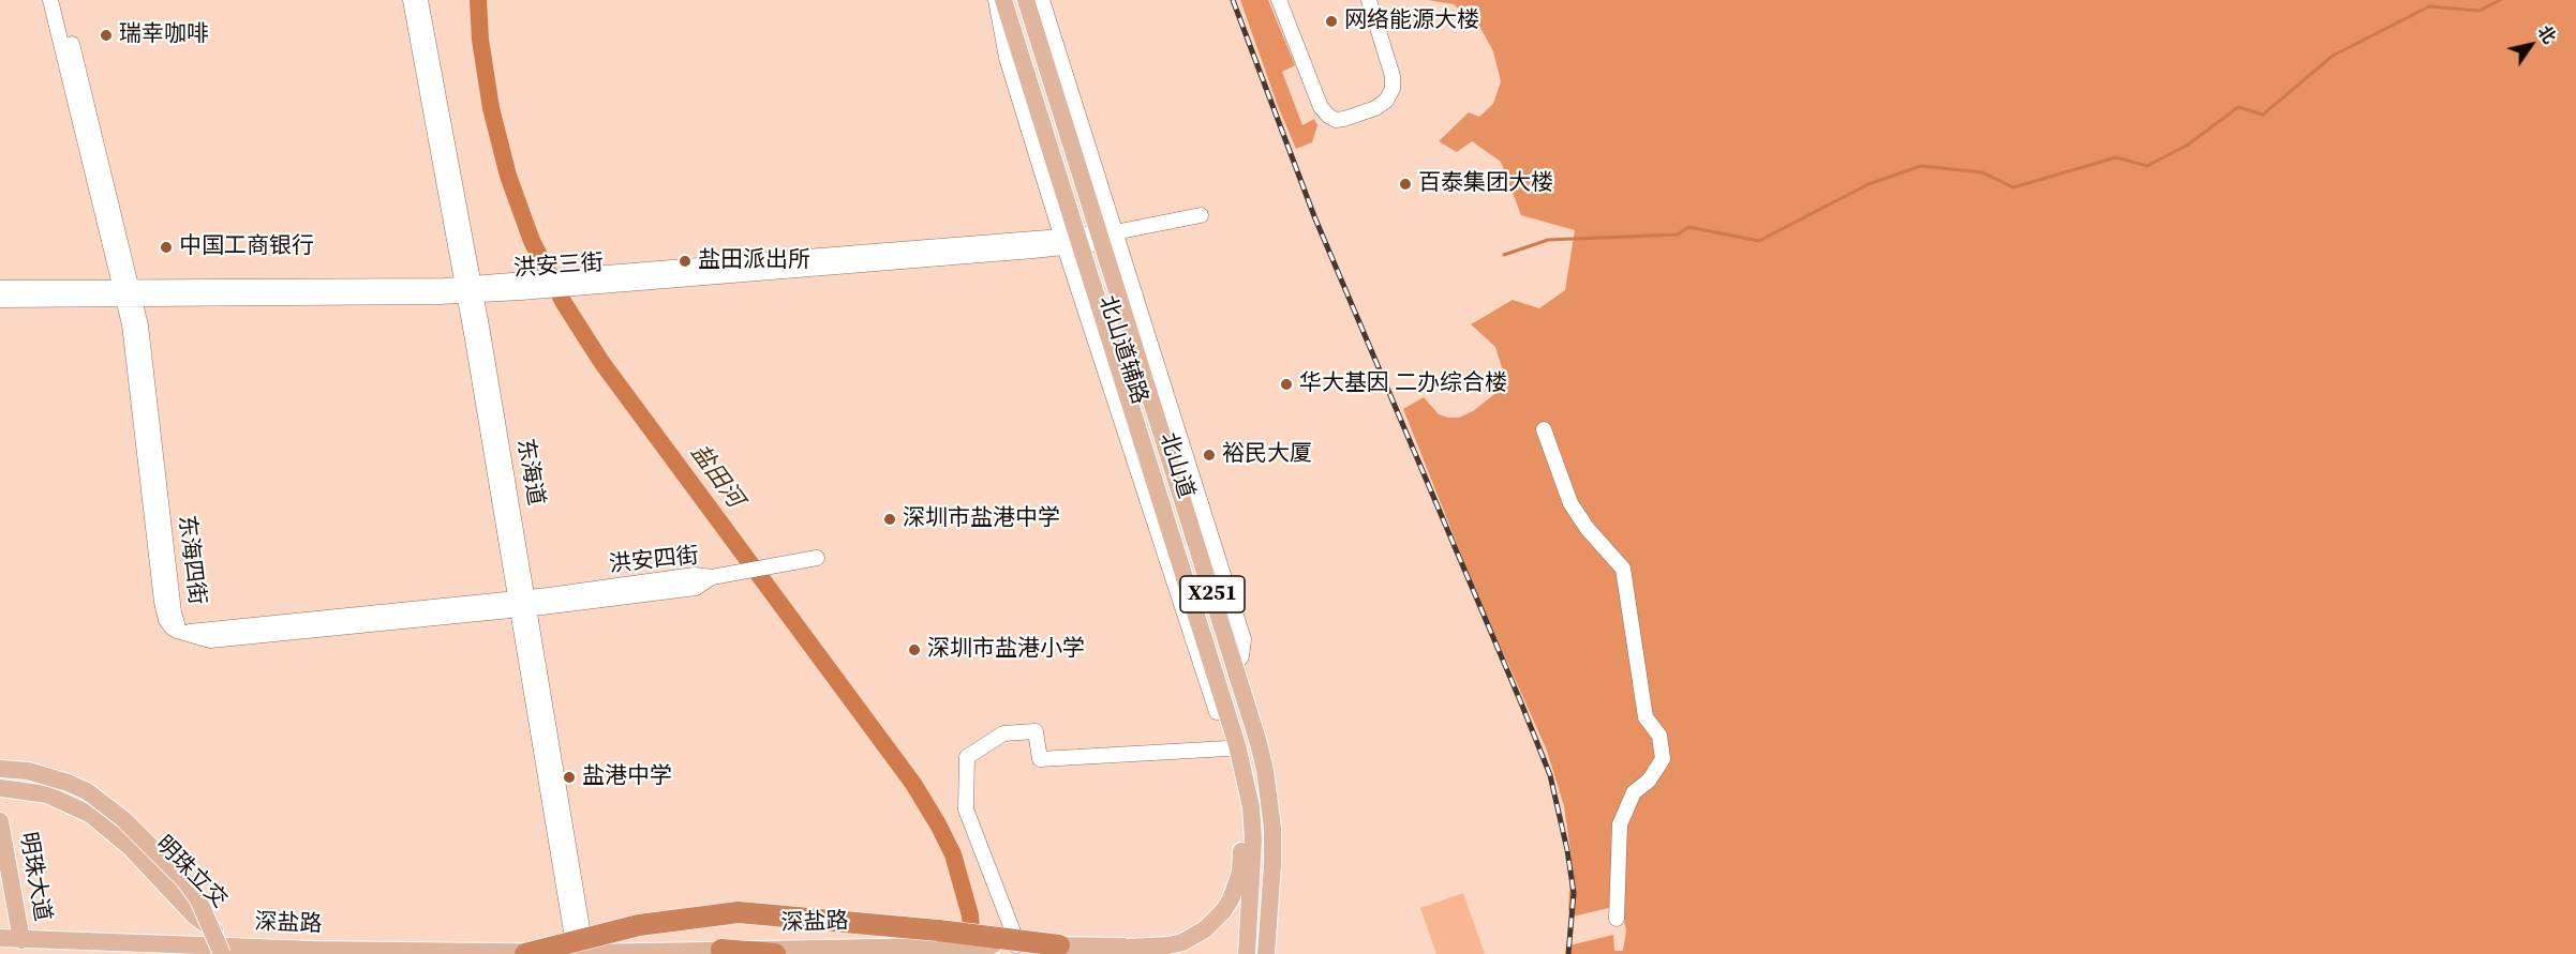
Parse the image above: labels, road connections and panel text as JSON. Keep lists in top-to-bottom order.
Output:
{
  "streets": {
    "main road": [
      "北山道",
      "X251",
      "明珠立交",
      "明珠大道",
      "深盐路"
    ],
    "street": [
      "洪安三街",
      "北山道辅路",
      "东海道",
      "东海四街",
      "洪安四街"
    ]
  },
  "crossings": [
    ["洪安三街", "北山道辅路"],
    ["洪安三街", "北山道"],
    ["洪安三街", "东海道"],
    ["洪安三街", "东海四街"],
    ["北山道辅路", "北山道"],
    ["东海道", "洪安四街"],
    ["东海道", "深盐路"],
    ["东海四街", "洪安四街"],
    ["明珠立交", "深盐路"],
    ["明珠大道", "深盐路"]
  ],
  "water": ["盐田河"],
  "places": [
    "网络能源大楼",
    "瑞幸咖啡",
    "百泰集团大楼",
    "中国工商银行",
    "盐田派出所",
    "华大基因 二办综合楼",
    "裕民大厦",
    "深圳市盐港中学",
    "深圳市盐港小学",
    "盐港中学"
  ],
  "north": "top right"
}
